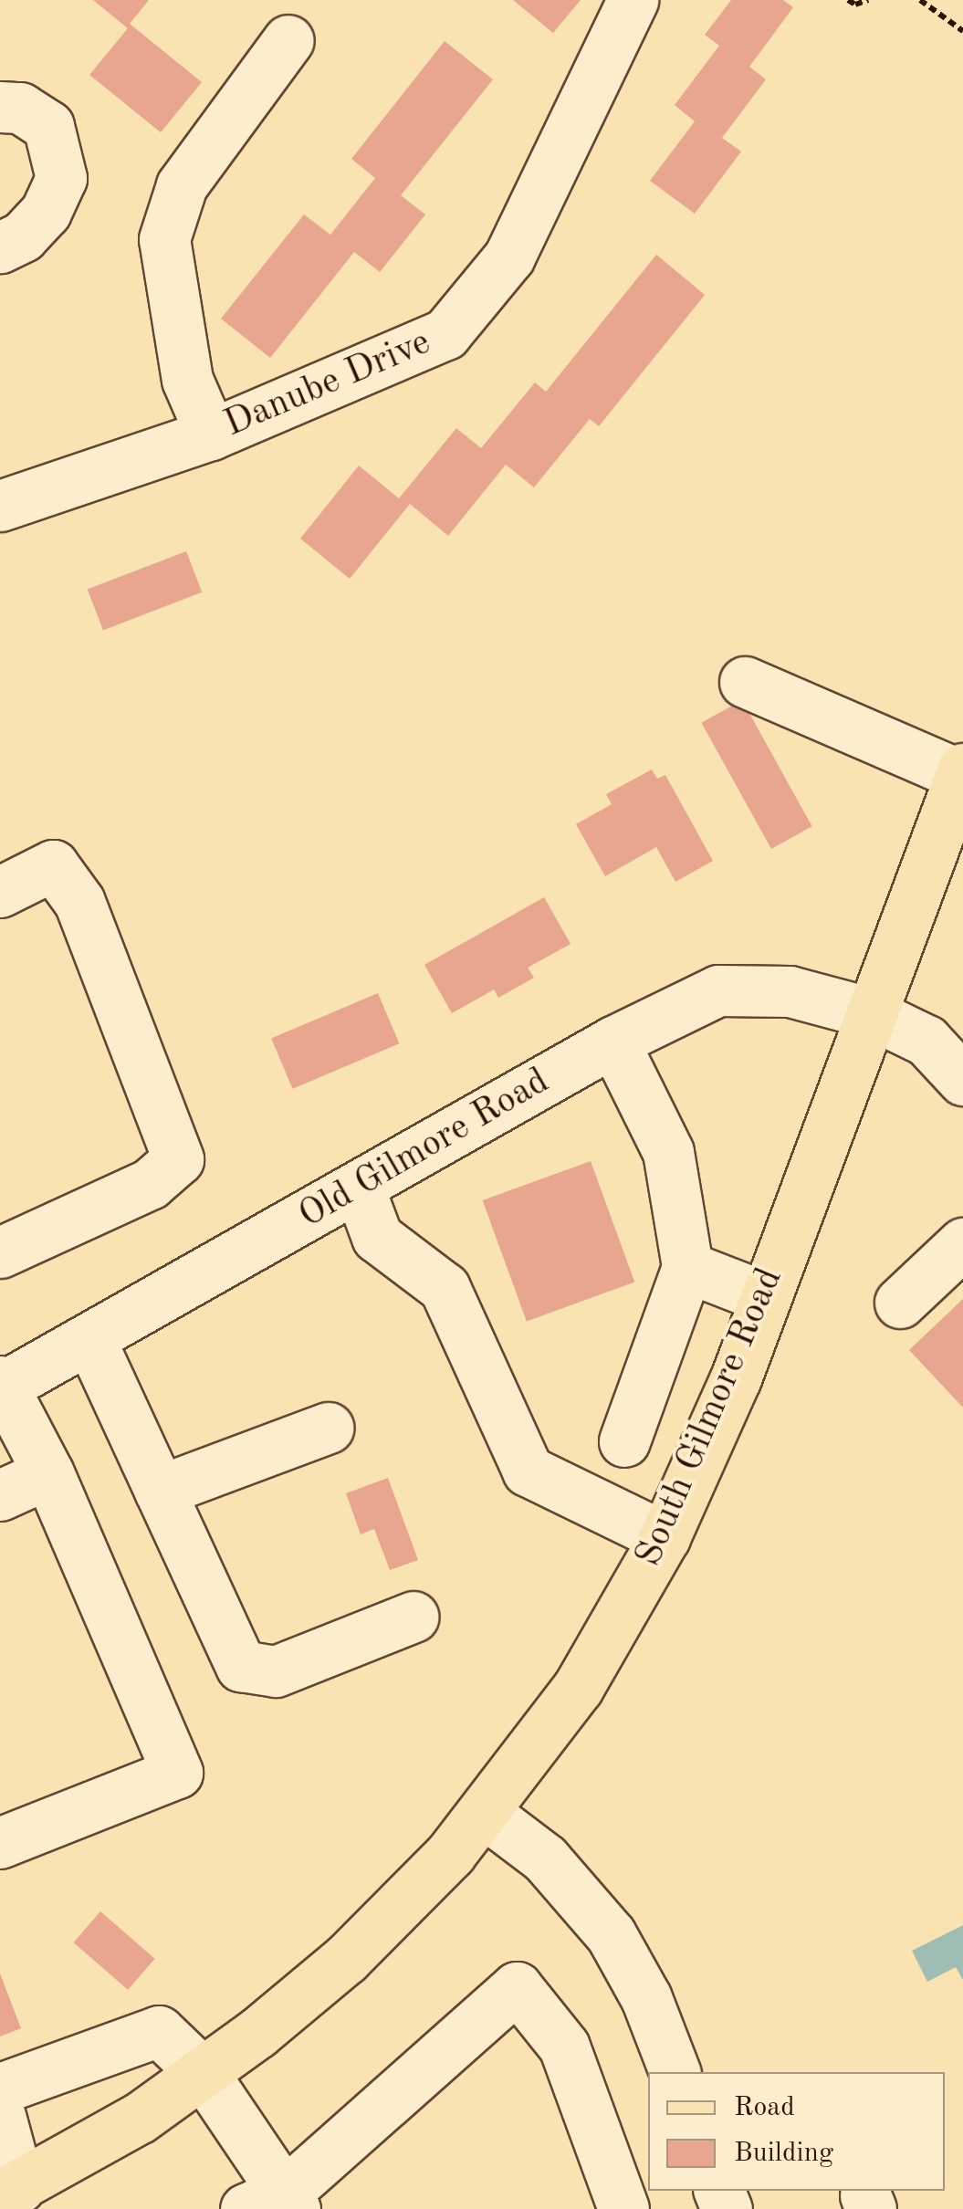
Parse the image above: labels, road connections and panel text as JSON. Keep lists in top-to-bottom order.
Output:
{
  "streets": {
    "main road": ["South Gilmore Road"],
    "street": ["Danube Drive", "Old Gilmore Road"]
  },
  "crossings": [
    ["Old Gilmore Road", "South Gilmore Road"]
  ],
  "legend": ["Road", "Building"]
}
